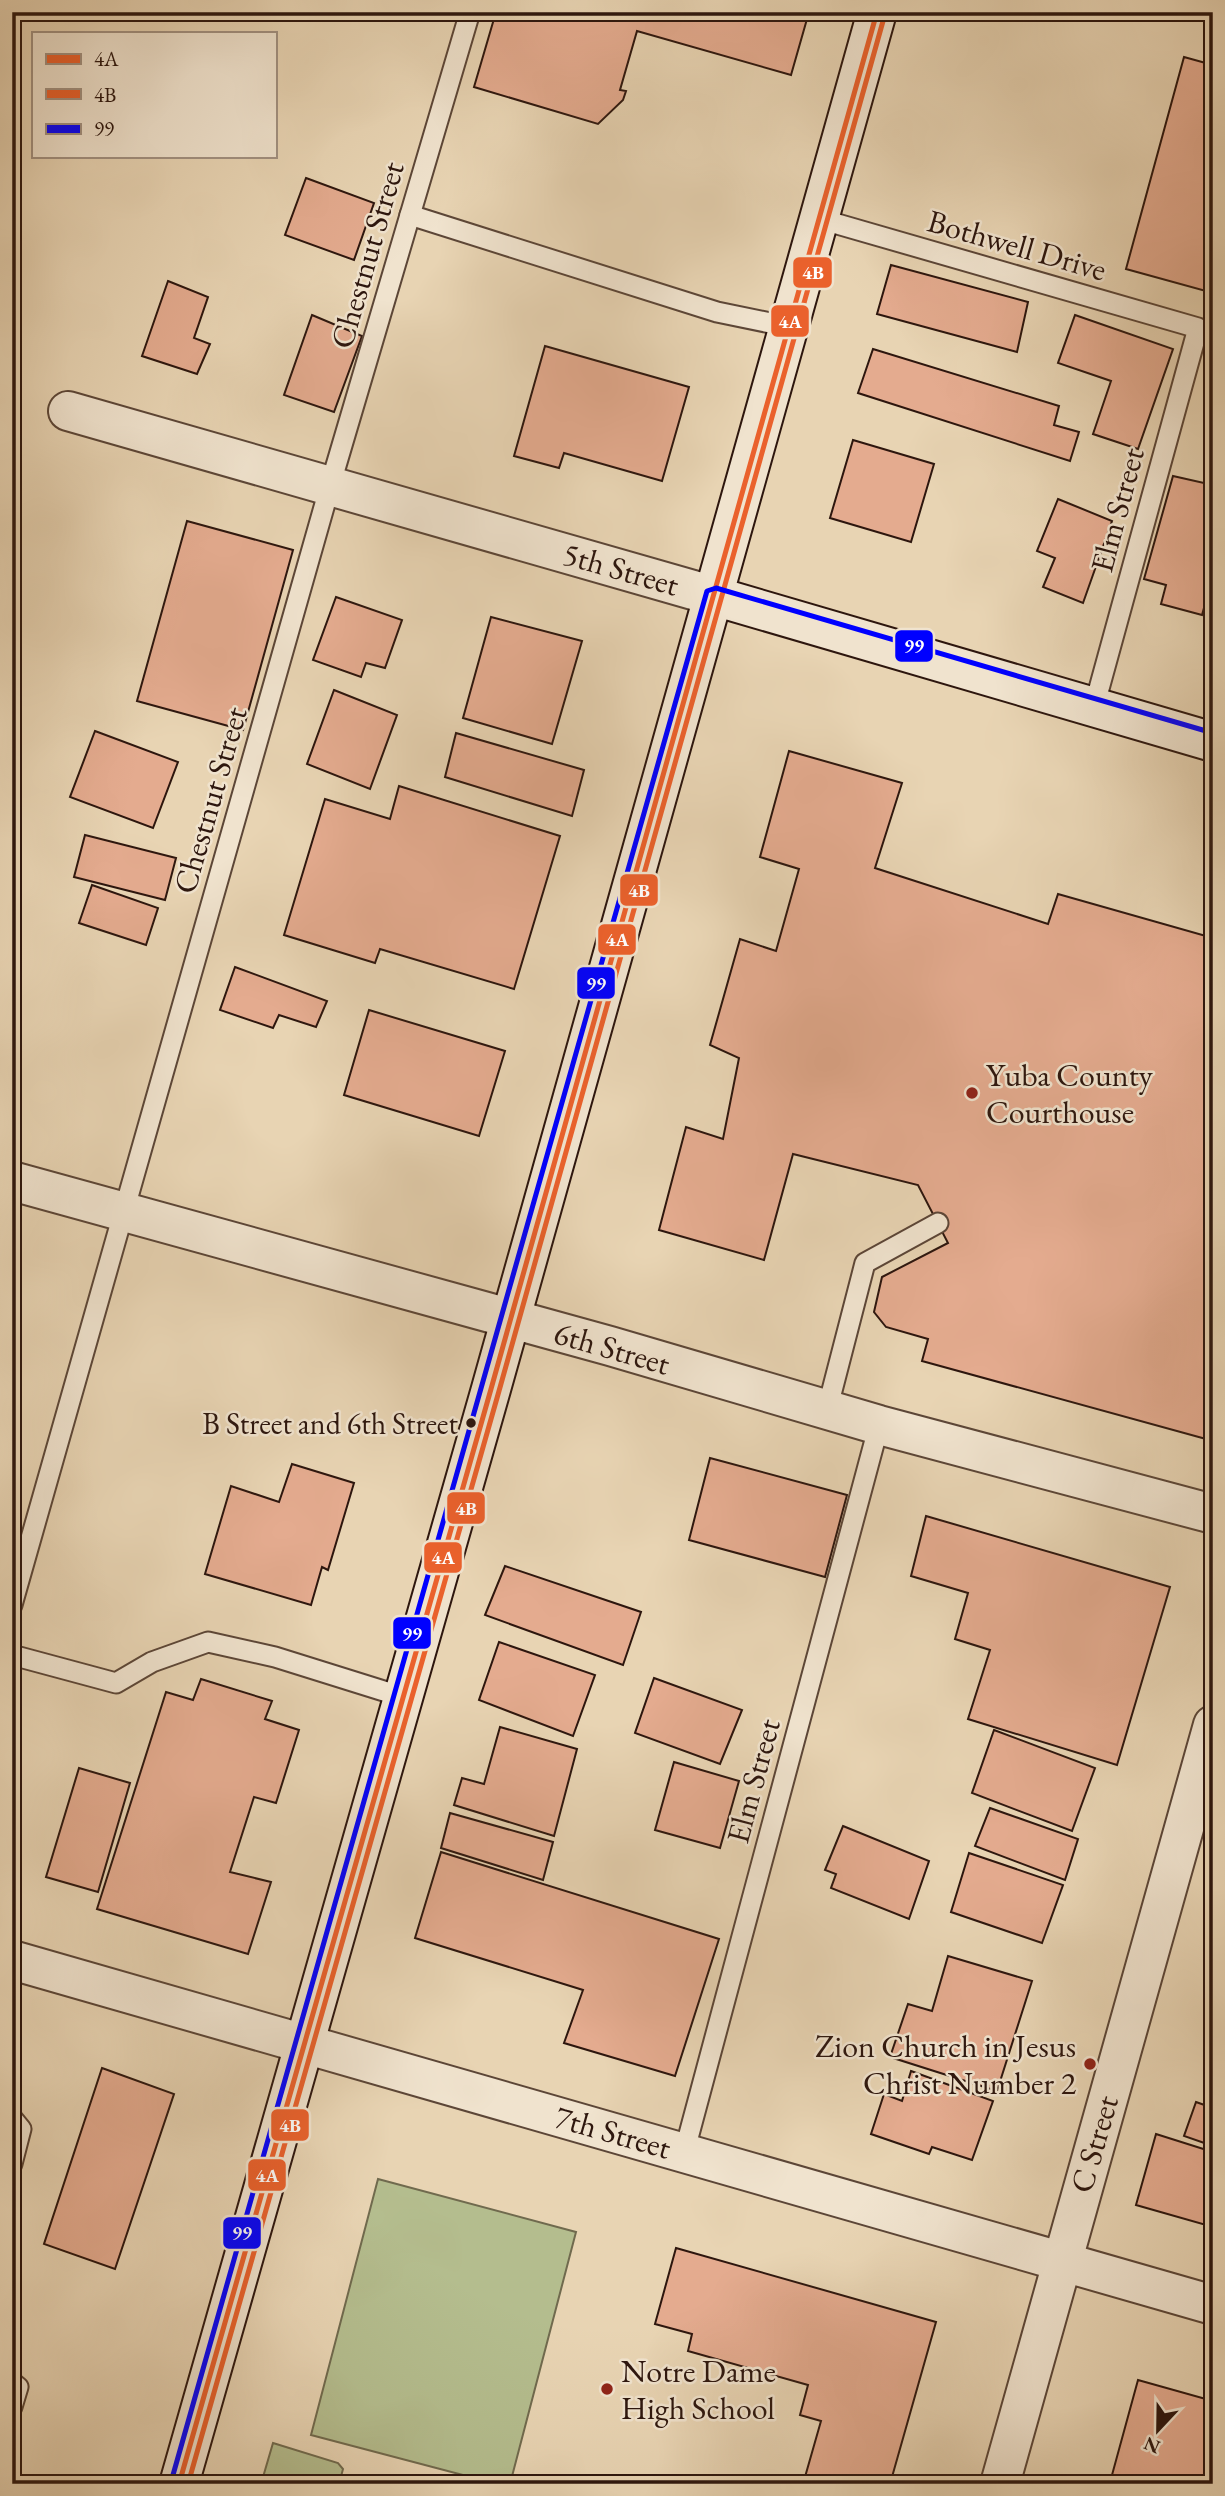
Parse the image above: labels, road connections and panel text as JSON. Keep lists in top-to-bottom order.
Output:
{
  "streets": {
    "street": [
      "5th Street",
      "6th Street",
      "7th Street",
      "C Street"
    ],
    "lane": ["Bothwell Drive", "Chestnut Street", "Elm Street"]
  },
  "crossings": [
    ["Bothwell Drive", "Elm Street"],
    ["Chestnut Street", "5th Street"],
    ["Chestnut Street", "6th Street"],
    ["Elm Street", "5th Street"],
    ["Elm Street", "6th Street"],
    ["Elm Street", "7th Street"],
    ["7th Street", "C Street"]
  ],
  "places": [
    "Yuba County Courthouse",
    "B Street and 6th Street",
    "Zion Church in Jesus Christ Number 2",
    "Notre Dame High School"
  ],
  "lines": ["transit line 4A", "transit line 4B", "transit line 99"],
  "legend": ["4A", "4B", "99"],
  "north": "bottom"
}
